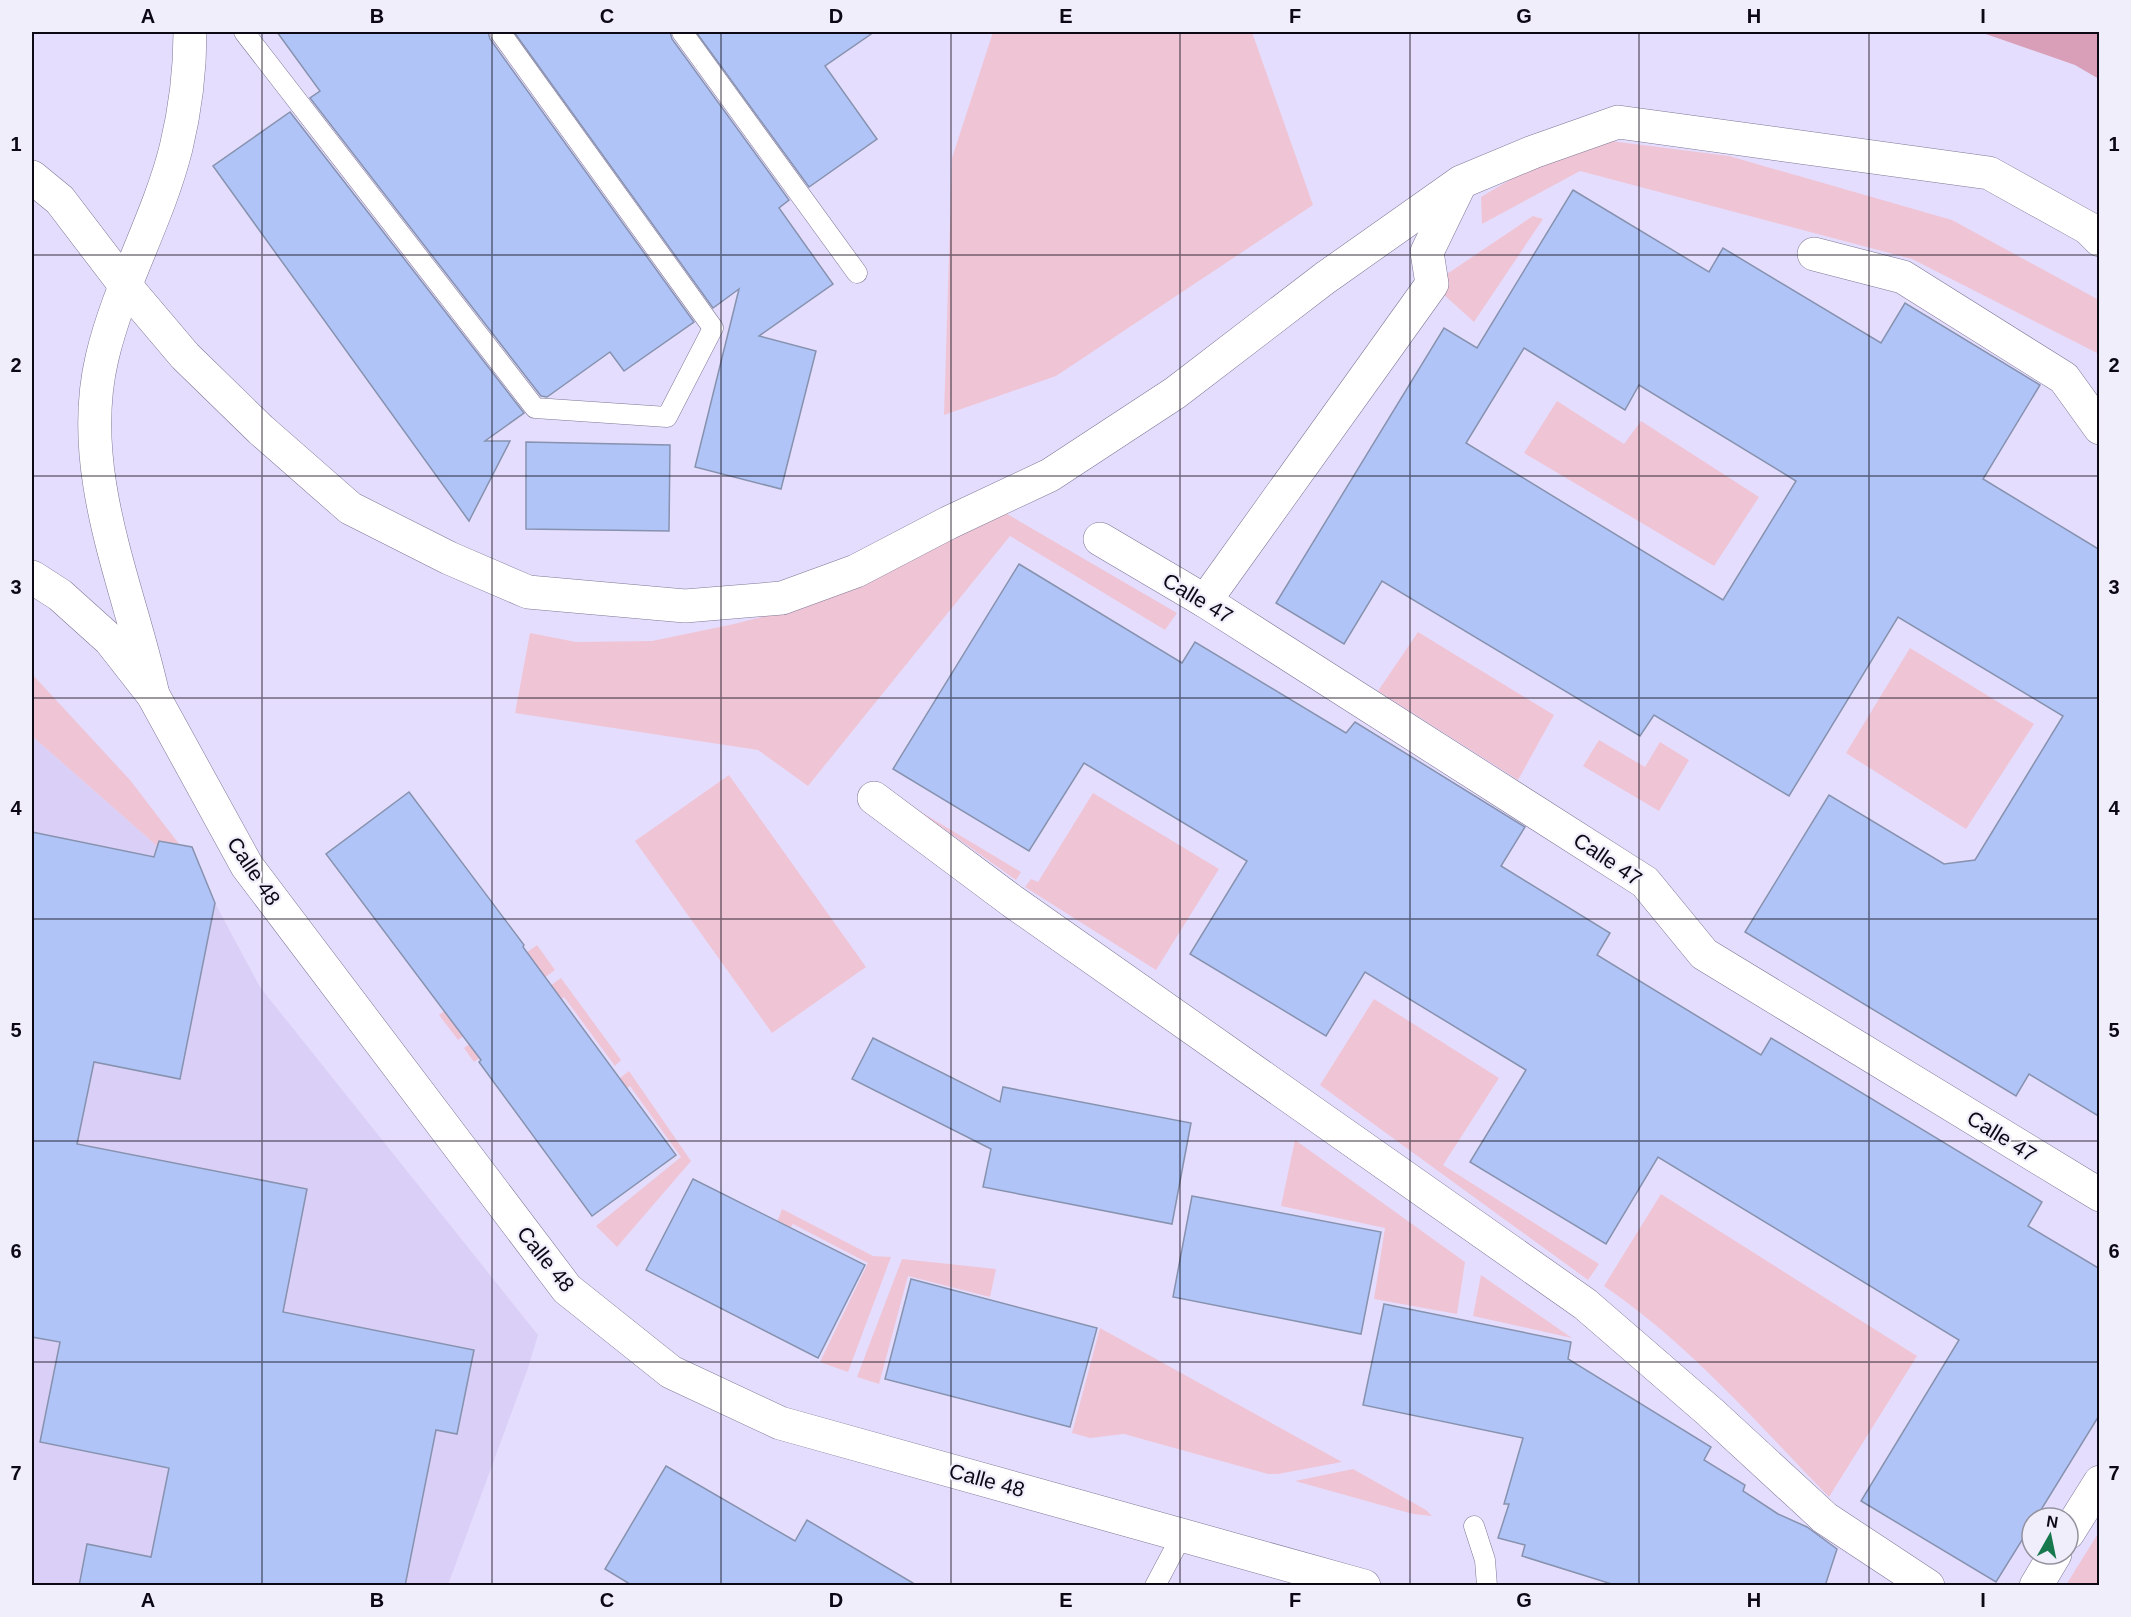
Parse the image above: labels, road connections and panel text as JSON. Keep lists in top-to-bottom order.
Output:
{
  "streets": {
    "street": ["Calle 47", "Calle 48"]
  },
  "north": "top",
  "grid": {
    "columns": [
      "A",
      "B",
      "C",
      "D",
      "E",
      "F",
      "G",
      "H",
      "I"
    ],
    "rows": [
      "1",
      "2",
      "3",
      "4",
      "5",
      "6",
      "7"
    ]
  }
}
